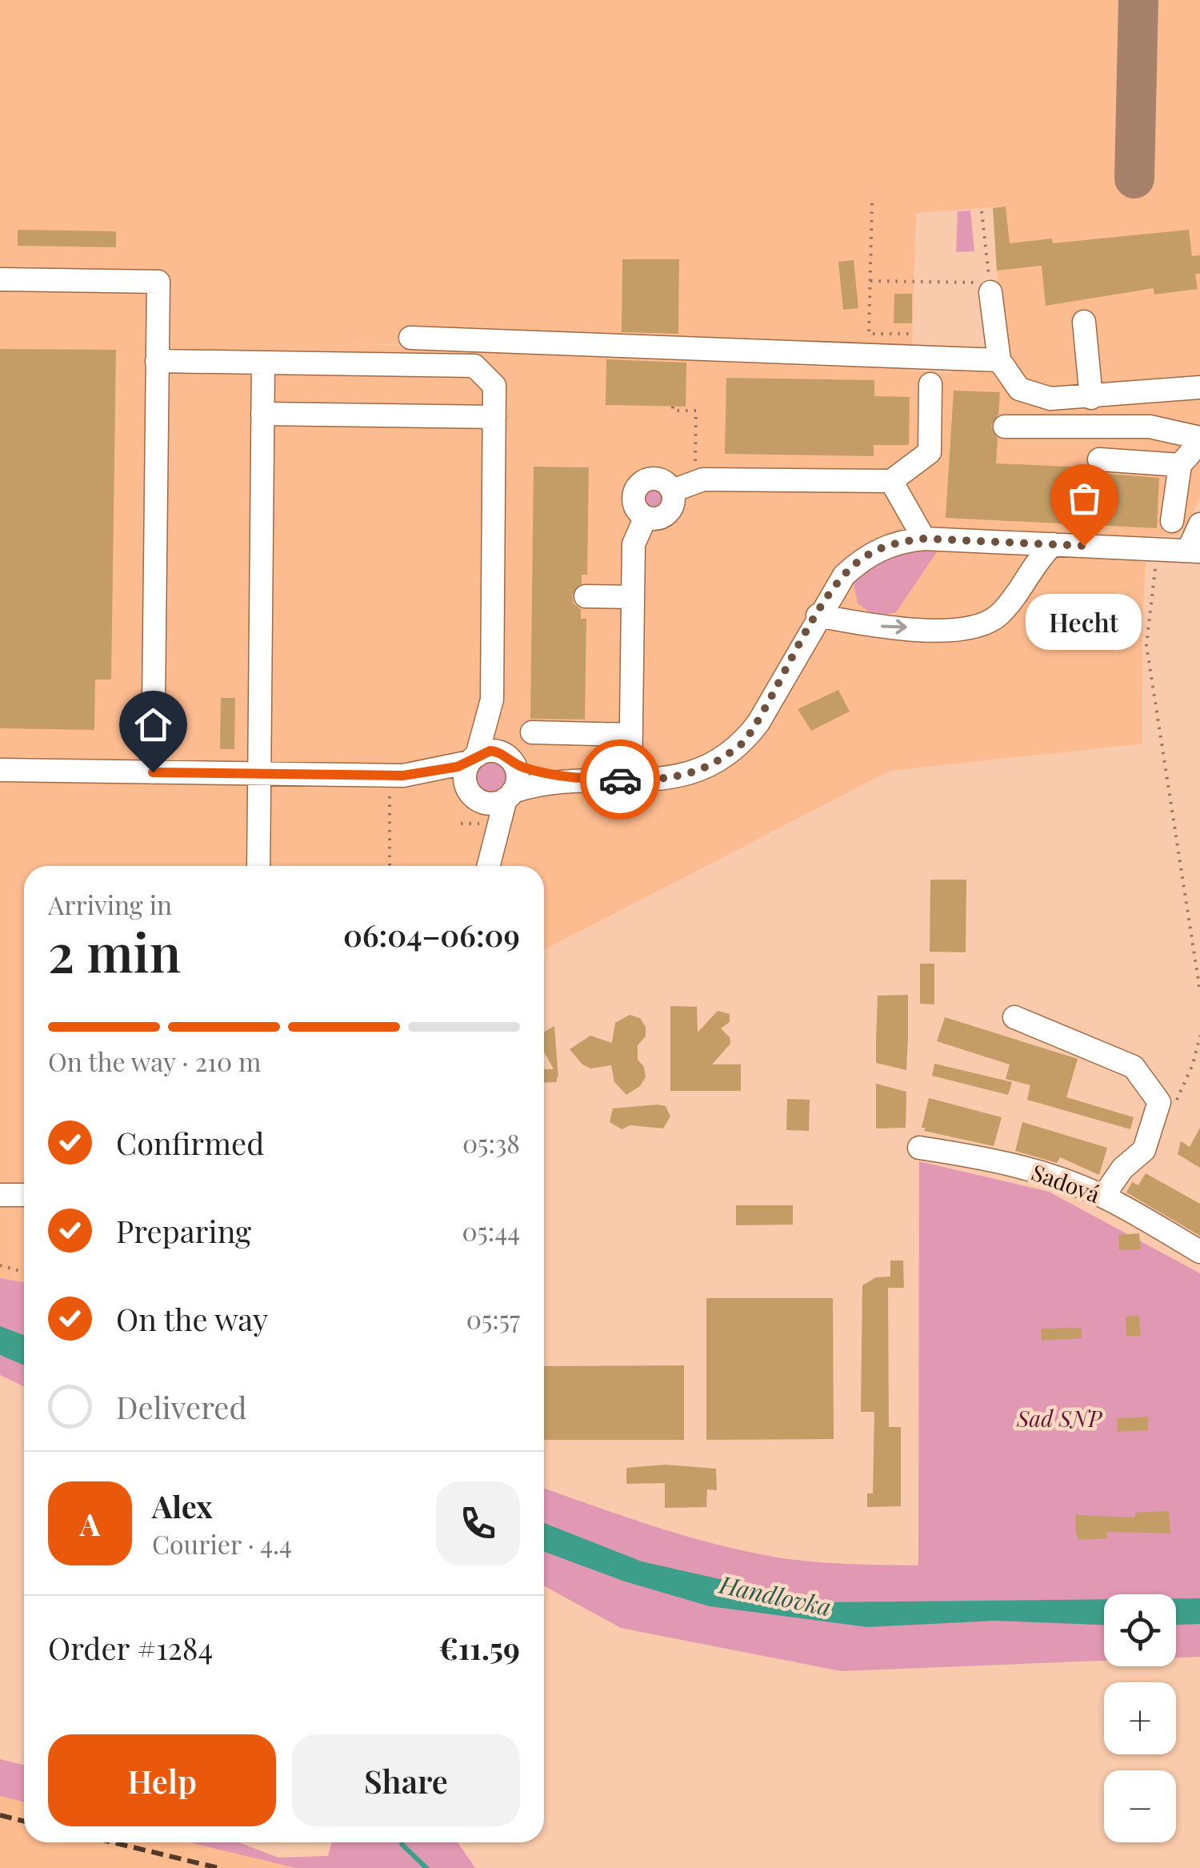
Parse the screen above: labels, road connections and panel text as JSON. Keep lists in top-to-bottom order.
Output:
{
  "streets": {
    "street": ["Sadová"]
  },
  "water": ["Handlovka"],
  "parks": ["Sad SNP"],
  "places": ["Hecht"],
  "page": {
    "bubble": "Hecht",
    "heading": ["2 min", "Arriving in", "06:04–06:09"],
    "panel": [
      "Alex",
      "Courier · 4.4",
      "Order #1284",
      "€11.59"
    ],
    "bar": "On the way · 210 m",
    "list": [
      ["Confirmed", "05:38"],
      ["Preparing", "05:44"],
      ["On the way", "05:57"],
      "Delivered"
    ],
    "round": "A",
    "map_buttons": ["+", "−"],
    "buttons": ["Help", "Share"]
  }
}
